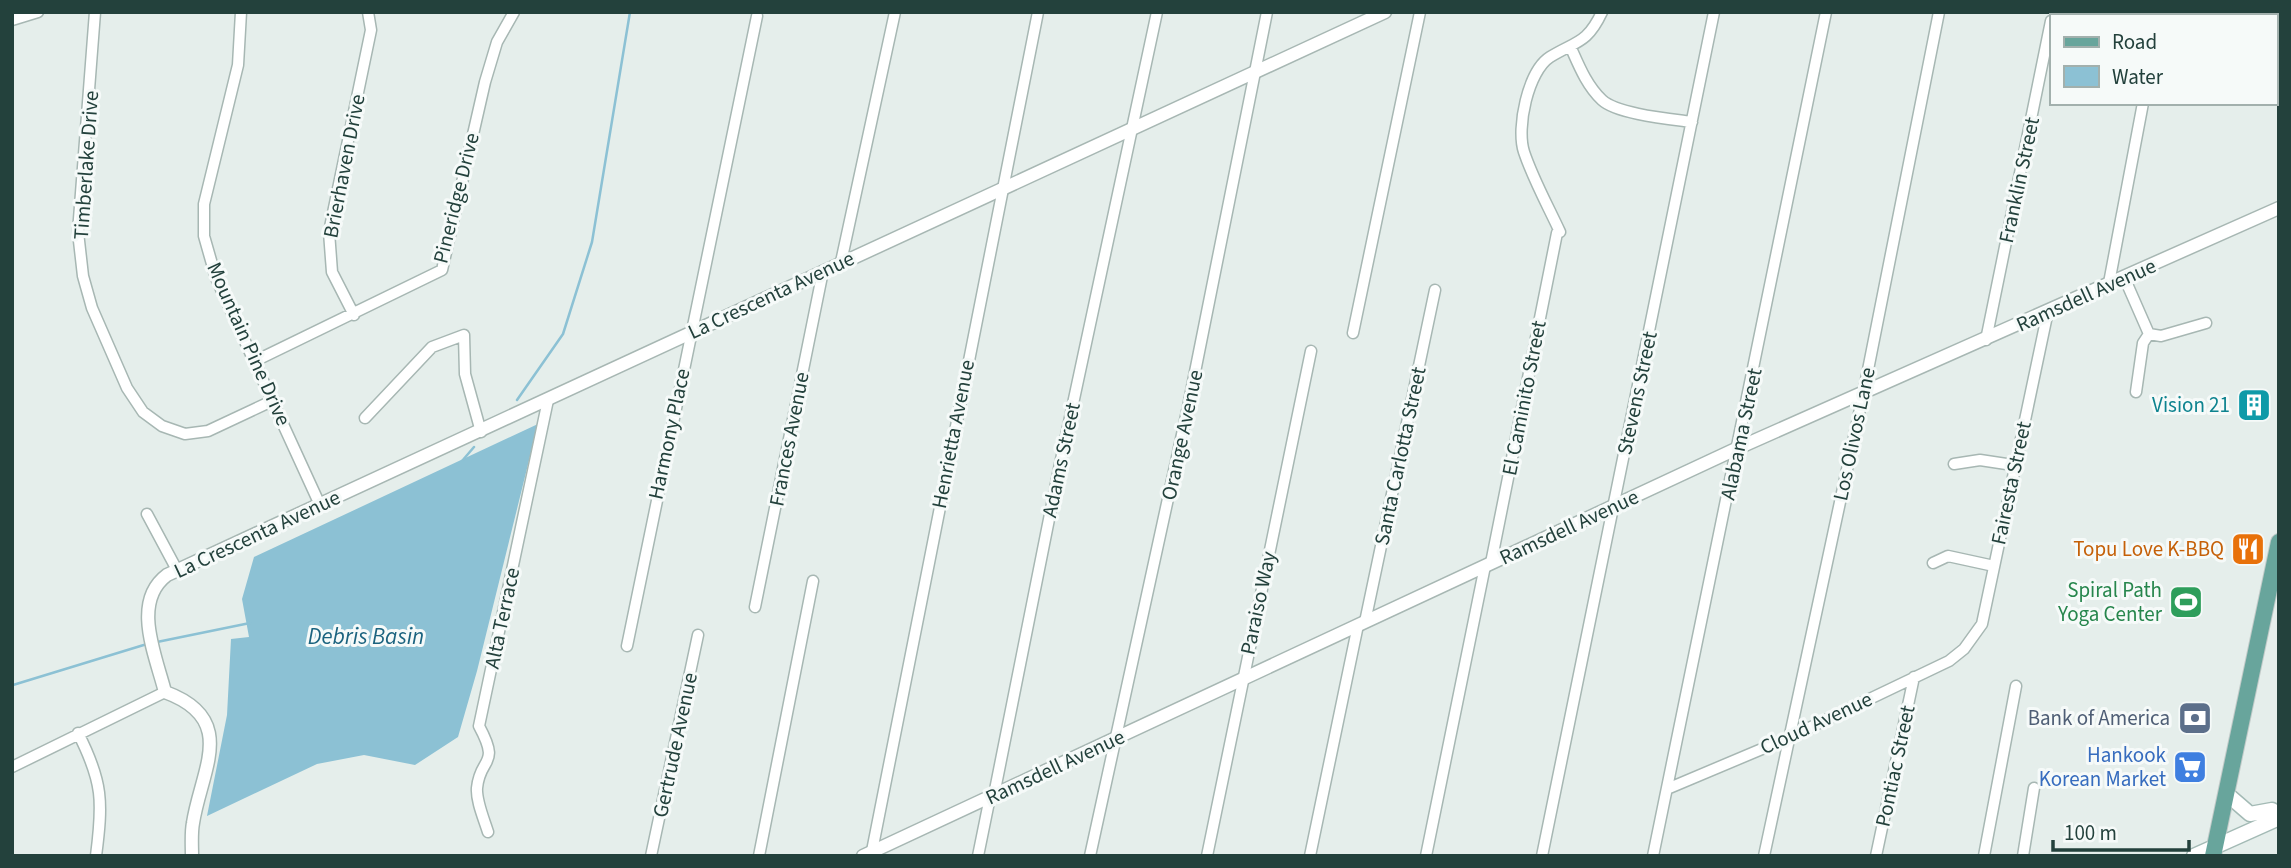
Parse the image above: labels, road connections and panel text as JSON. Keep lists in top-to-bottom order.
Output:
{
  "streets": {
    "street": [
      "Timberlake Drive",
      "Brierhaven Drive",
      "Franklin Street",
      "Pineridge Drive",
      "La Crescenta Avenue",
      "Ramsdell Avenue",
      "Mountain Pine Drive",
      "Stevens Street",
      "El Caminito Street",
      "Harmony Place",
      "Henrietta Avenue",
      "Alabama Street",
      "Los Olivos Lane",
      "Orange Avenue",
      "Frances Avenue",
      "Santa Carlotta Street",
      "Adams Street",
      "Fairesta Street",
      "Paraiso Way",
      "Alta Terrace",
      "Cloud Avenue",
      "Gertrude Avenue",
      "Pontiac Street"
    ]
  },
  "crossings": [
    ["Timberlake Drive", "Mountain Pine Drive"],
    ["Brierhaven Drive", "Pineridge Drive"],
    ["Franklin Street", "Ramsdell Avenue"],
    ["Pineridge Drive", "Mountain Pine Drive"],
    ["La Crescenta Avenue", "Mountain Pine Drive"],
    ["La Crescenta Avenue", "Harmony Place"],
    ["La Crescenta Avenue", "Henrietta Avenue"],
    ["La Crescenta Avenue", "Orange Avenue"],
    ["La Crescenta Avenue", "Frances Avenue"],
    ["La Crescenta Avenue", "Adams Street"],
    ["La Crescenta Avenue", "Alta Terrace"],
    ["Ramsdell Avenue", "Stevens Street"],
    ["Ramsdell Avenue", "El Caminito Street"],
    ["Ramsdell Avenue", "Henrietta Avenue"],
    ["Ramsdell Avenue", "Alabama Street"],
    ["Ramsdell Avenue", "Los Olivos Lane"],
    ["Ramsdell Avenue", "Orange Avenue"],
    ["Ramsdell Avenue", "Santa Carlotta Street"],
    ["Ramsdell Avenue", "Adams Street"],
    ["Ramsdell Avenue", "Fairesta Street"],
    ["Ramsdell Avenue", "Paraiso Way"],
    ["Alabama Street", "Cloud Avenue"],
    ["Los Olivos Lane", "Cloud Avenue"],
    ["Fairesta Street", "Cloud Avenue"],
    ["Cloud Avenue", "Pontiac Street"]
  ],
  "water": ["Debris Basin"],
  "places": {
    "building": ["Vision 21"],
    "restaurant": ["Topu Love K-BBQ"],
    "sports": ["Spiral Path Yoga Center"],
    "bank": ["Bank of America"],
    "supermarket": ["Hankook Korean Market"]
  },
  "legend": ["Road", "Water"],
  "scale_bar": "100 m"
}
